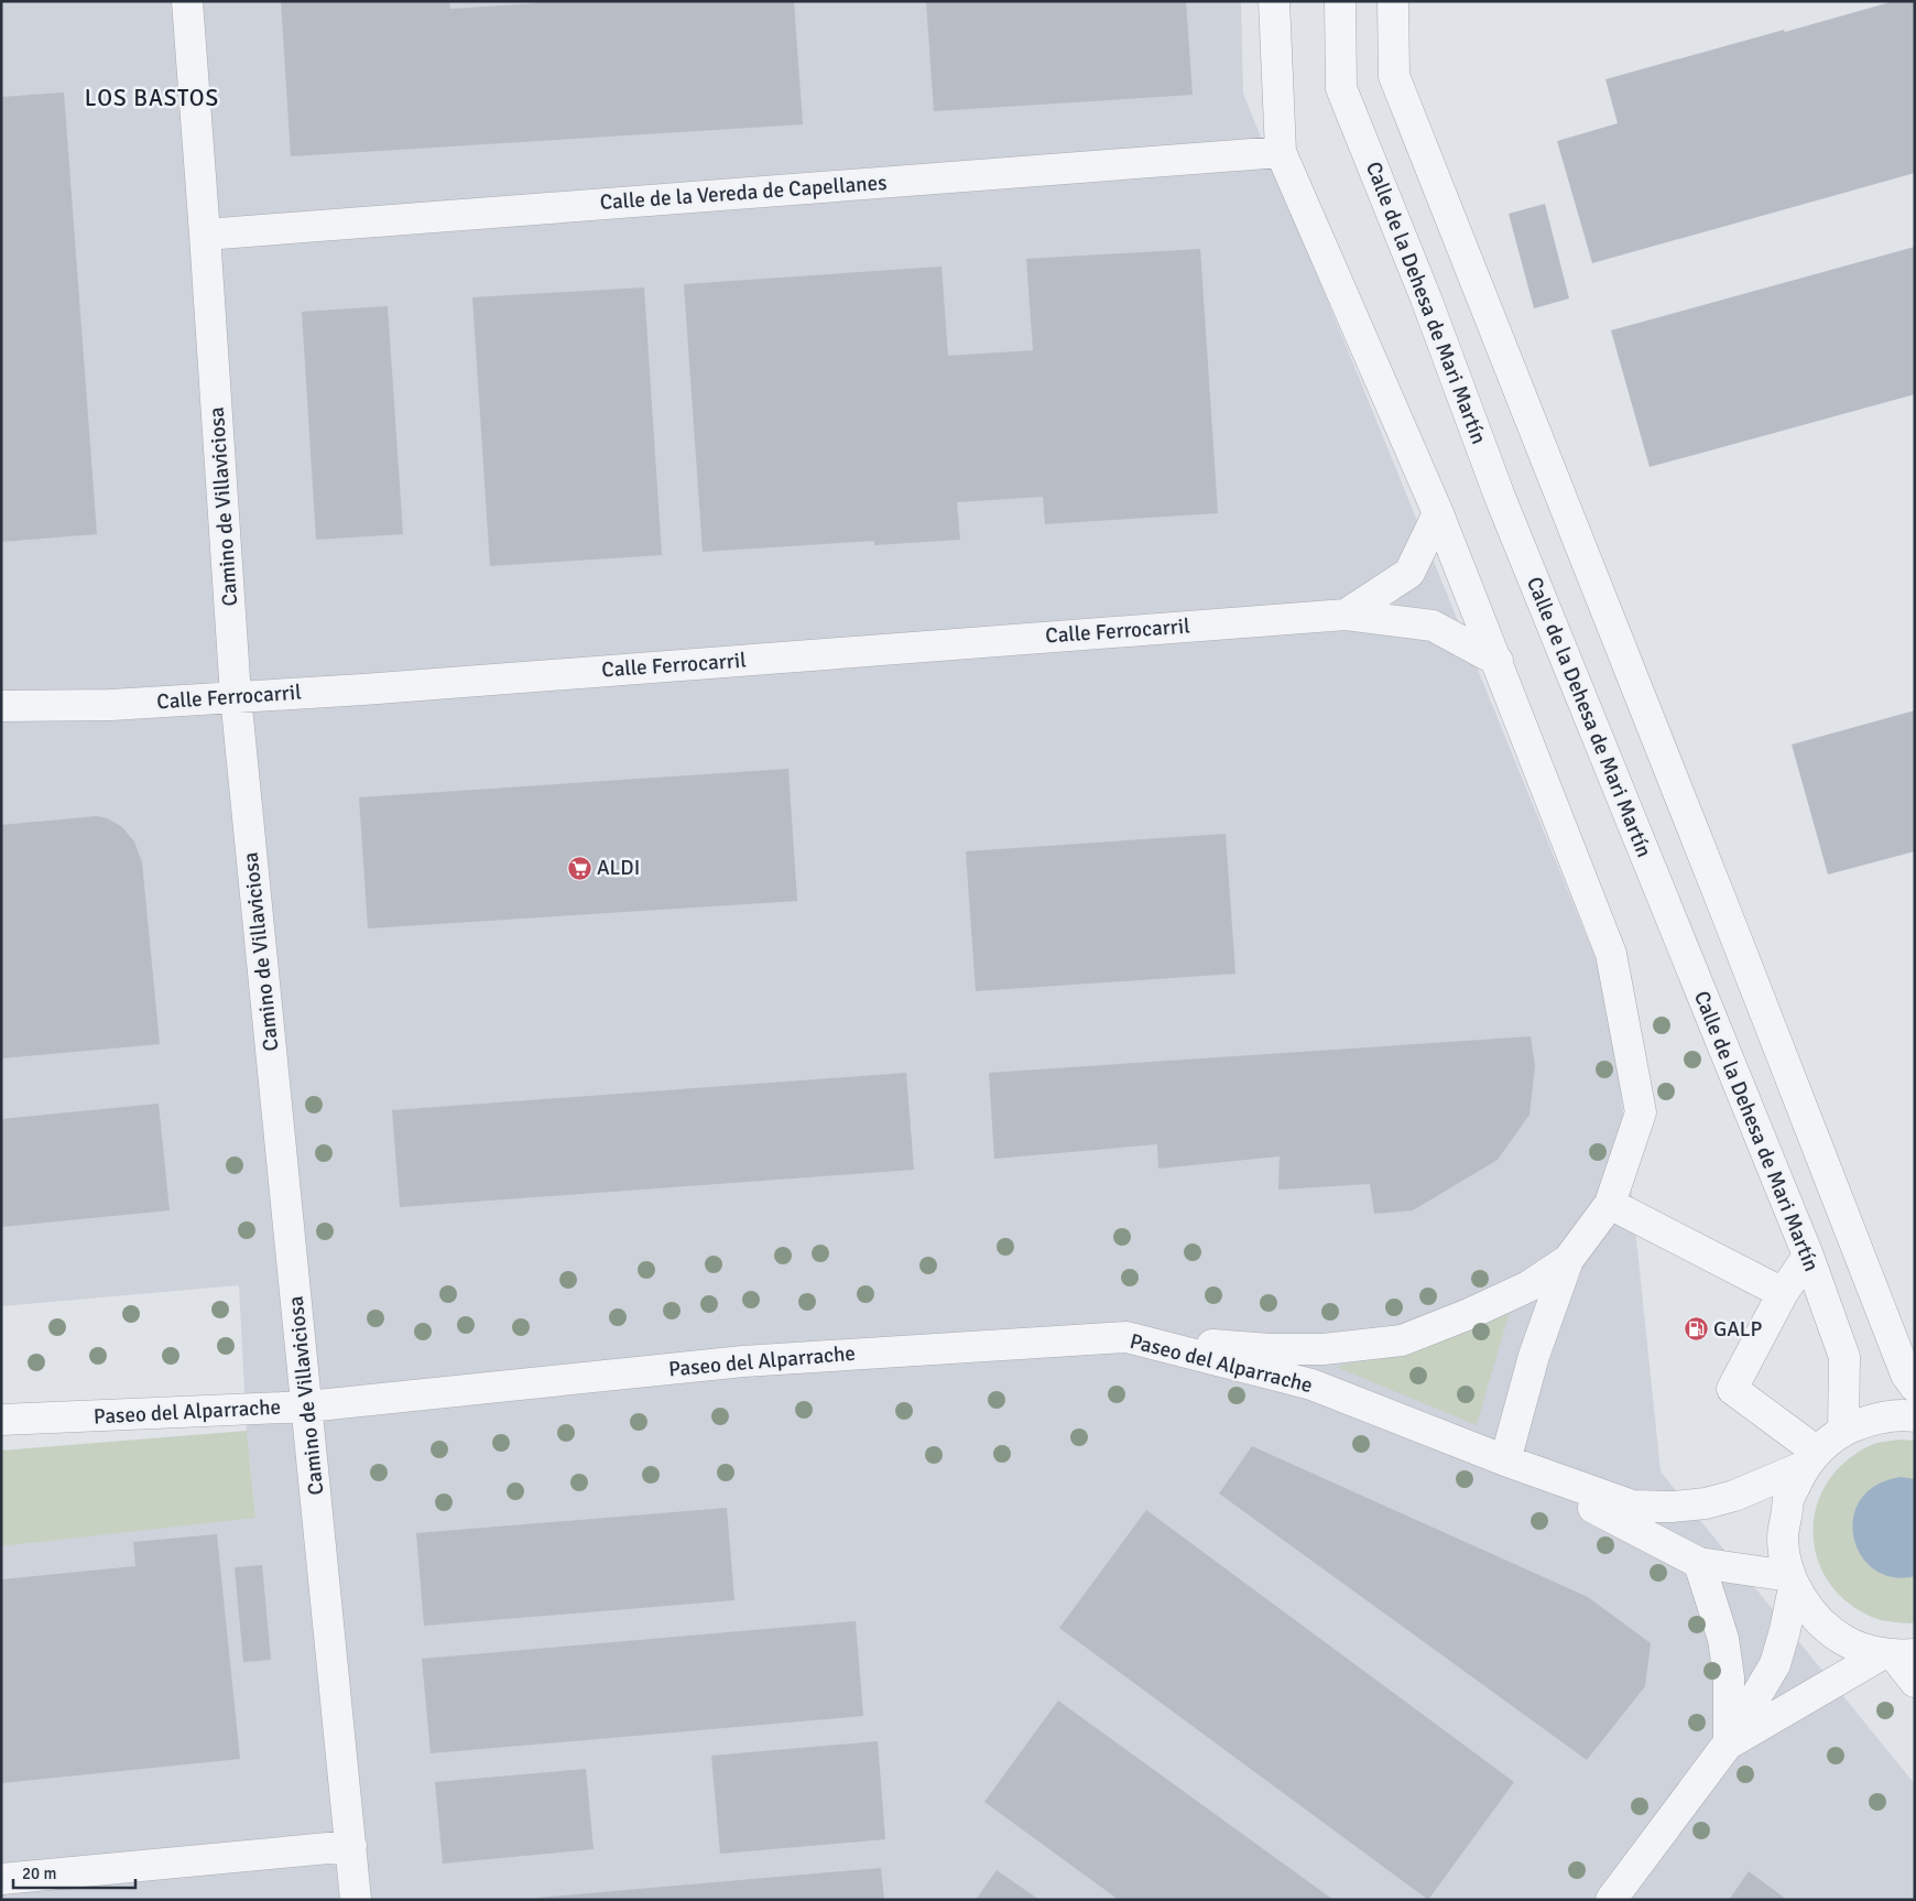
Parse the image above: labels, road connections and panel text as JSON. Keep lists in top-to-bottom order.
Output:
{
  "streets": {
    "street": [
      "Calle de la Vereda de Capellanes",
      "Calle de la Dehesa de Mari Martín",
      "Camino de Villaviciosa",
      "Calle Ferrocarril",
      "Paseo del Alparrache"
    ]
  },
  "crossings": [
    ["Calle de la Vereda de Capellanes", "Camino de Villaviciosa"],
    ["Camino de Villaviciosa", "Calle Ferrocarril"],
    ["Camino de Villaviciosa", "Paseo del Alparrache"]
  ],
  "districts": ["LOS BASTOS"],
  "places": {
    "supermarket": ["ALDI"],
    "fuel station": ["GALP"]
  },
  "scale_bar": "20 m"
}
